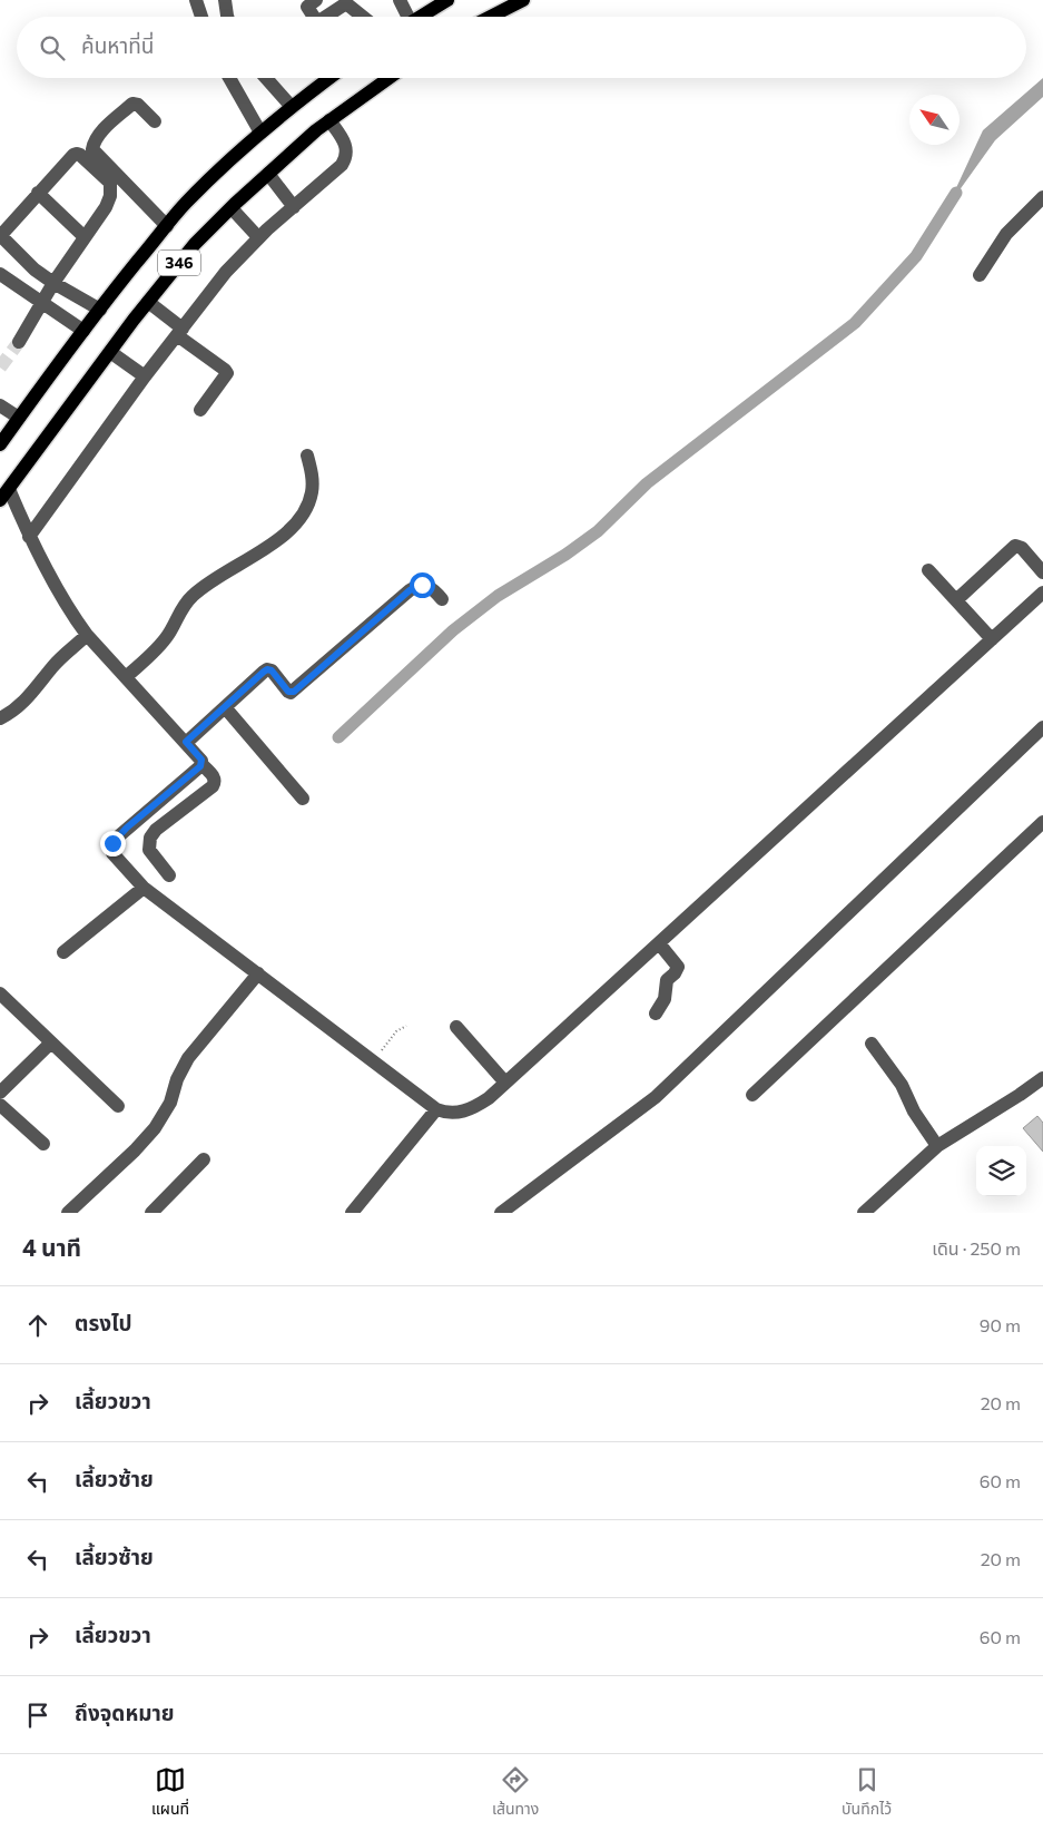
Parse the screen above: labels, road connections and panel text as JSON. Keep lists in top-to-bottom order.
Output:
{
  "streets": {
    "main road": ["346"]
  },
  "north": "top left",
  "page": {
    "search": "ค้นหาที่นี่",
    "heading": ["4 นาที", "เดิน · 250 m"],
    "list": [
      ["ตรงไป", "90 m"],
      ["เลี้ยวขวา", "20 m"],
      ["เลี้ยวซ้าย", "60 m"],
      ["เลี้ยวซ้าย", "20 m"],
      ["เลี้ยวขวา", "60 m"],
      "ถึงจุดหมาย"
    ],
    "nav": ["แผนที่", "เส้นทาง", "บันทึกไว้"]
  }
}
